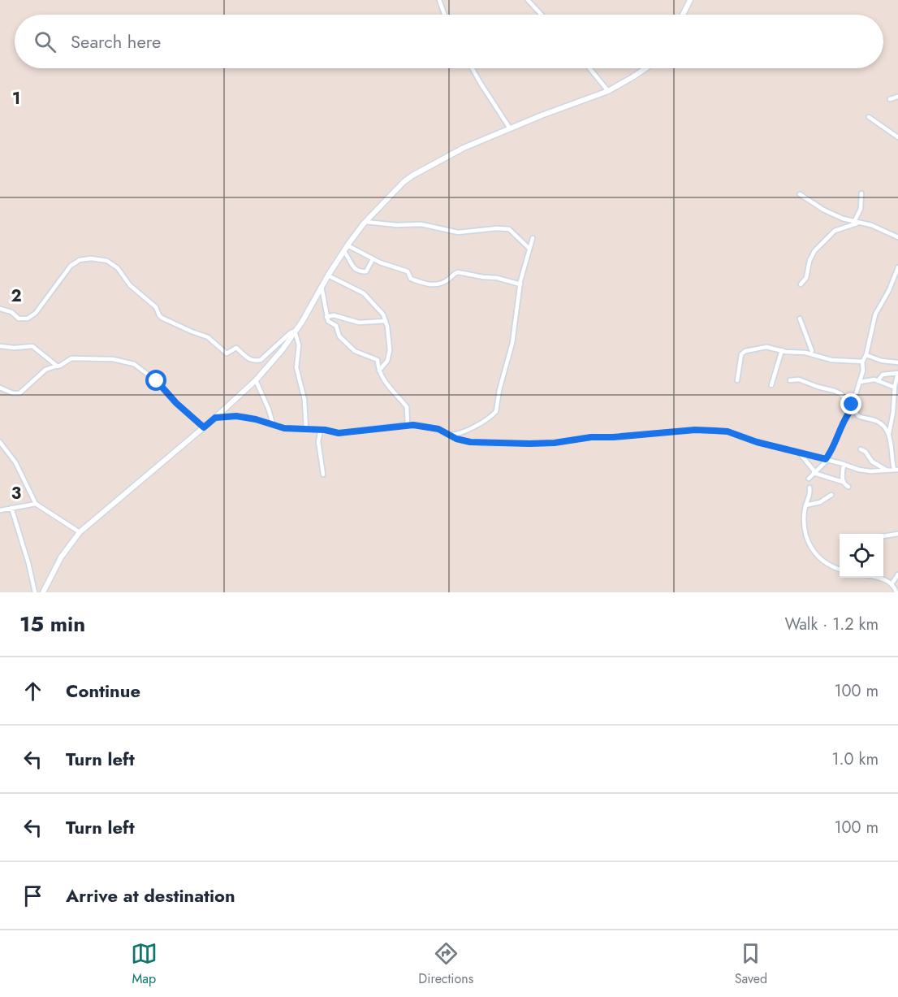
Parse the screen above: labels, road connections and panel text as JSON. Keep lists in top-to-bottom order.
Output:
{
  "page": {
    "search": "Search here",
    "heading": ["15 min", "Walk · 1.2 km"],
    "list": [
      ["Continue", "100 m"],
      ["Turn left", "1.0 km"],
      ["Turn left", "100 m"],
      "Arrive at destination"
    ],
    "nav": ["Map", "Directions", "Saved"]
  },
  "grid": {
    "rows": ["1", "2", "3"]
  }
}
